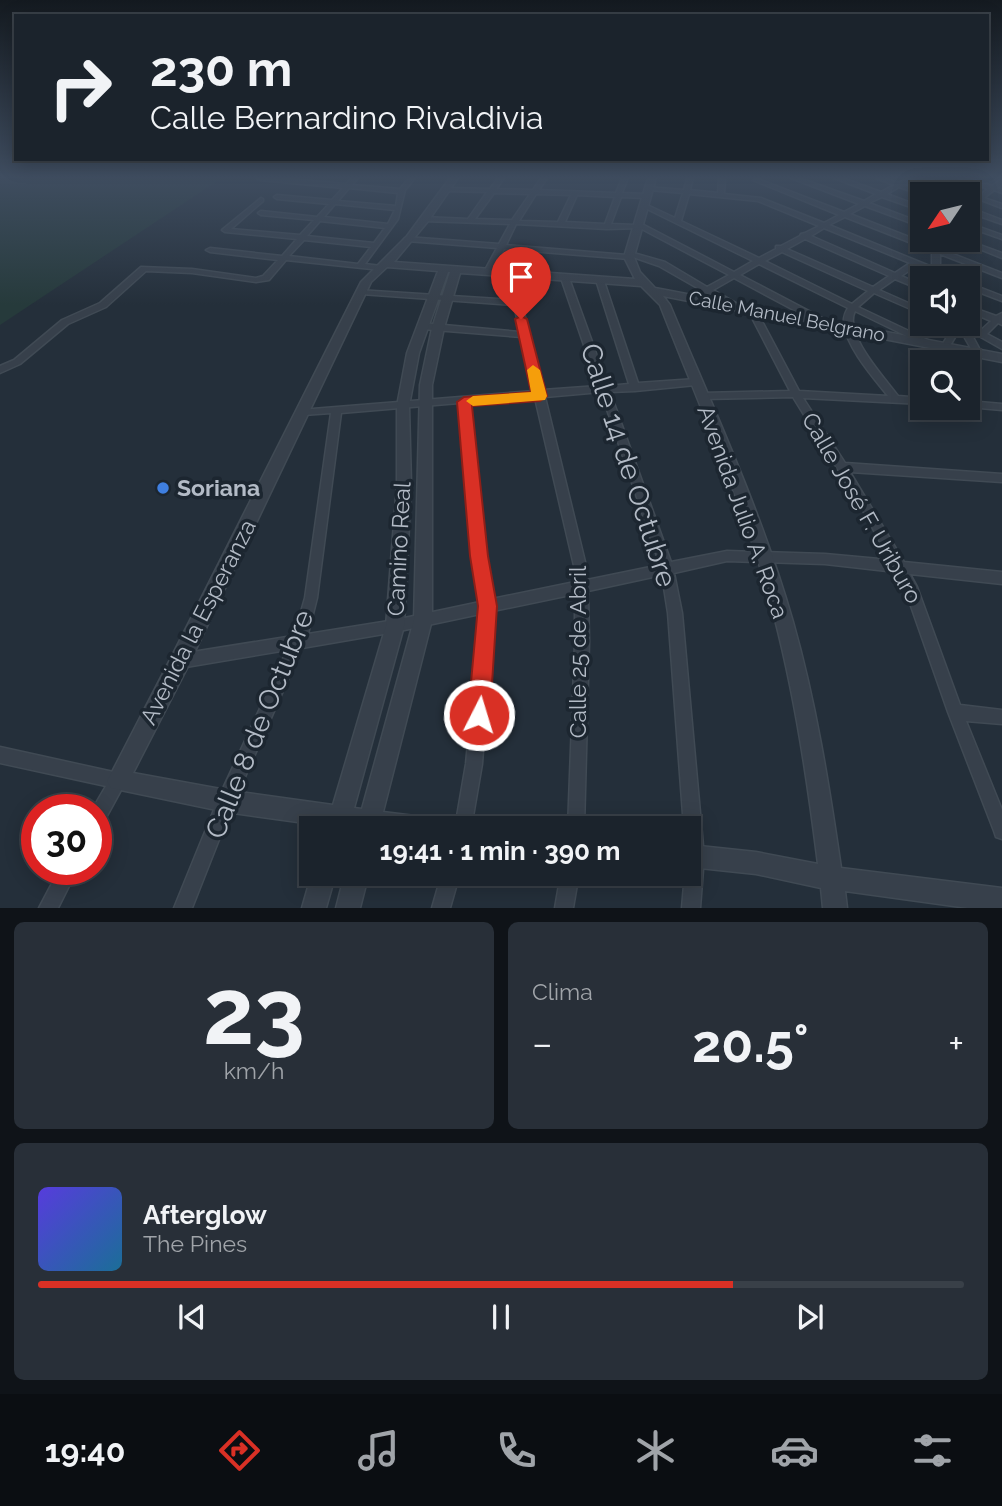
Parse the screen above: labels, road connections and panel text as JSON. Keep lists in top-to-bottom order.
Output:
{
  "streets": {
    "street": [
      "Calle Manuel Belgrano",
      "Calle 14 de Octubre",
      "Calle José F. Uriburo",
      "Avenida Julio A. Roca",
      "Camino Real",
      "Avenida la Esperanza",
      "Calle 25 de Abril",
      "Calle 8 de Octubre"
    ]
  },
  "crossings": [
    ["Calle Manuel Belgrano", "Calle 14 de Octubre"],
    ["Calle Manuel Belgrano", "Calle José F. Uriburo"],
    ["Calle Manuel Belgrano", "Avenida Julio A. Roca"],
    ["Calle Manuel Belgrano", "Camino Real"],
    ["Calle Manuel Belgrano", "Avenida la Esperanza"],
    ["Calle Manuel Belgrano", "Calle 25 de Abril"]
  ],
  "places": ["Soriana"],
  "north": "bottom left",
  "page": {
    "turn": ["230 m", "Calle Bernardino Rivaldivia"],
    "limit": "30",
    "trip": "19:41 · 1 min · 390 m",
    "tile": [
      ["23", "km/h"],
      "Clima"
    ],
    "heat": ["−", "20.5°", "+"],
    "song": ["Afterglow", "The Pines"],
    "tabs": "19:40"
  }
}
